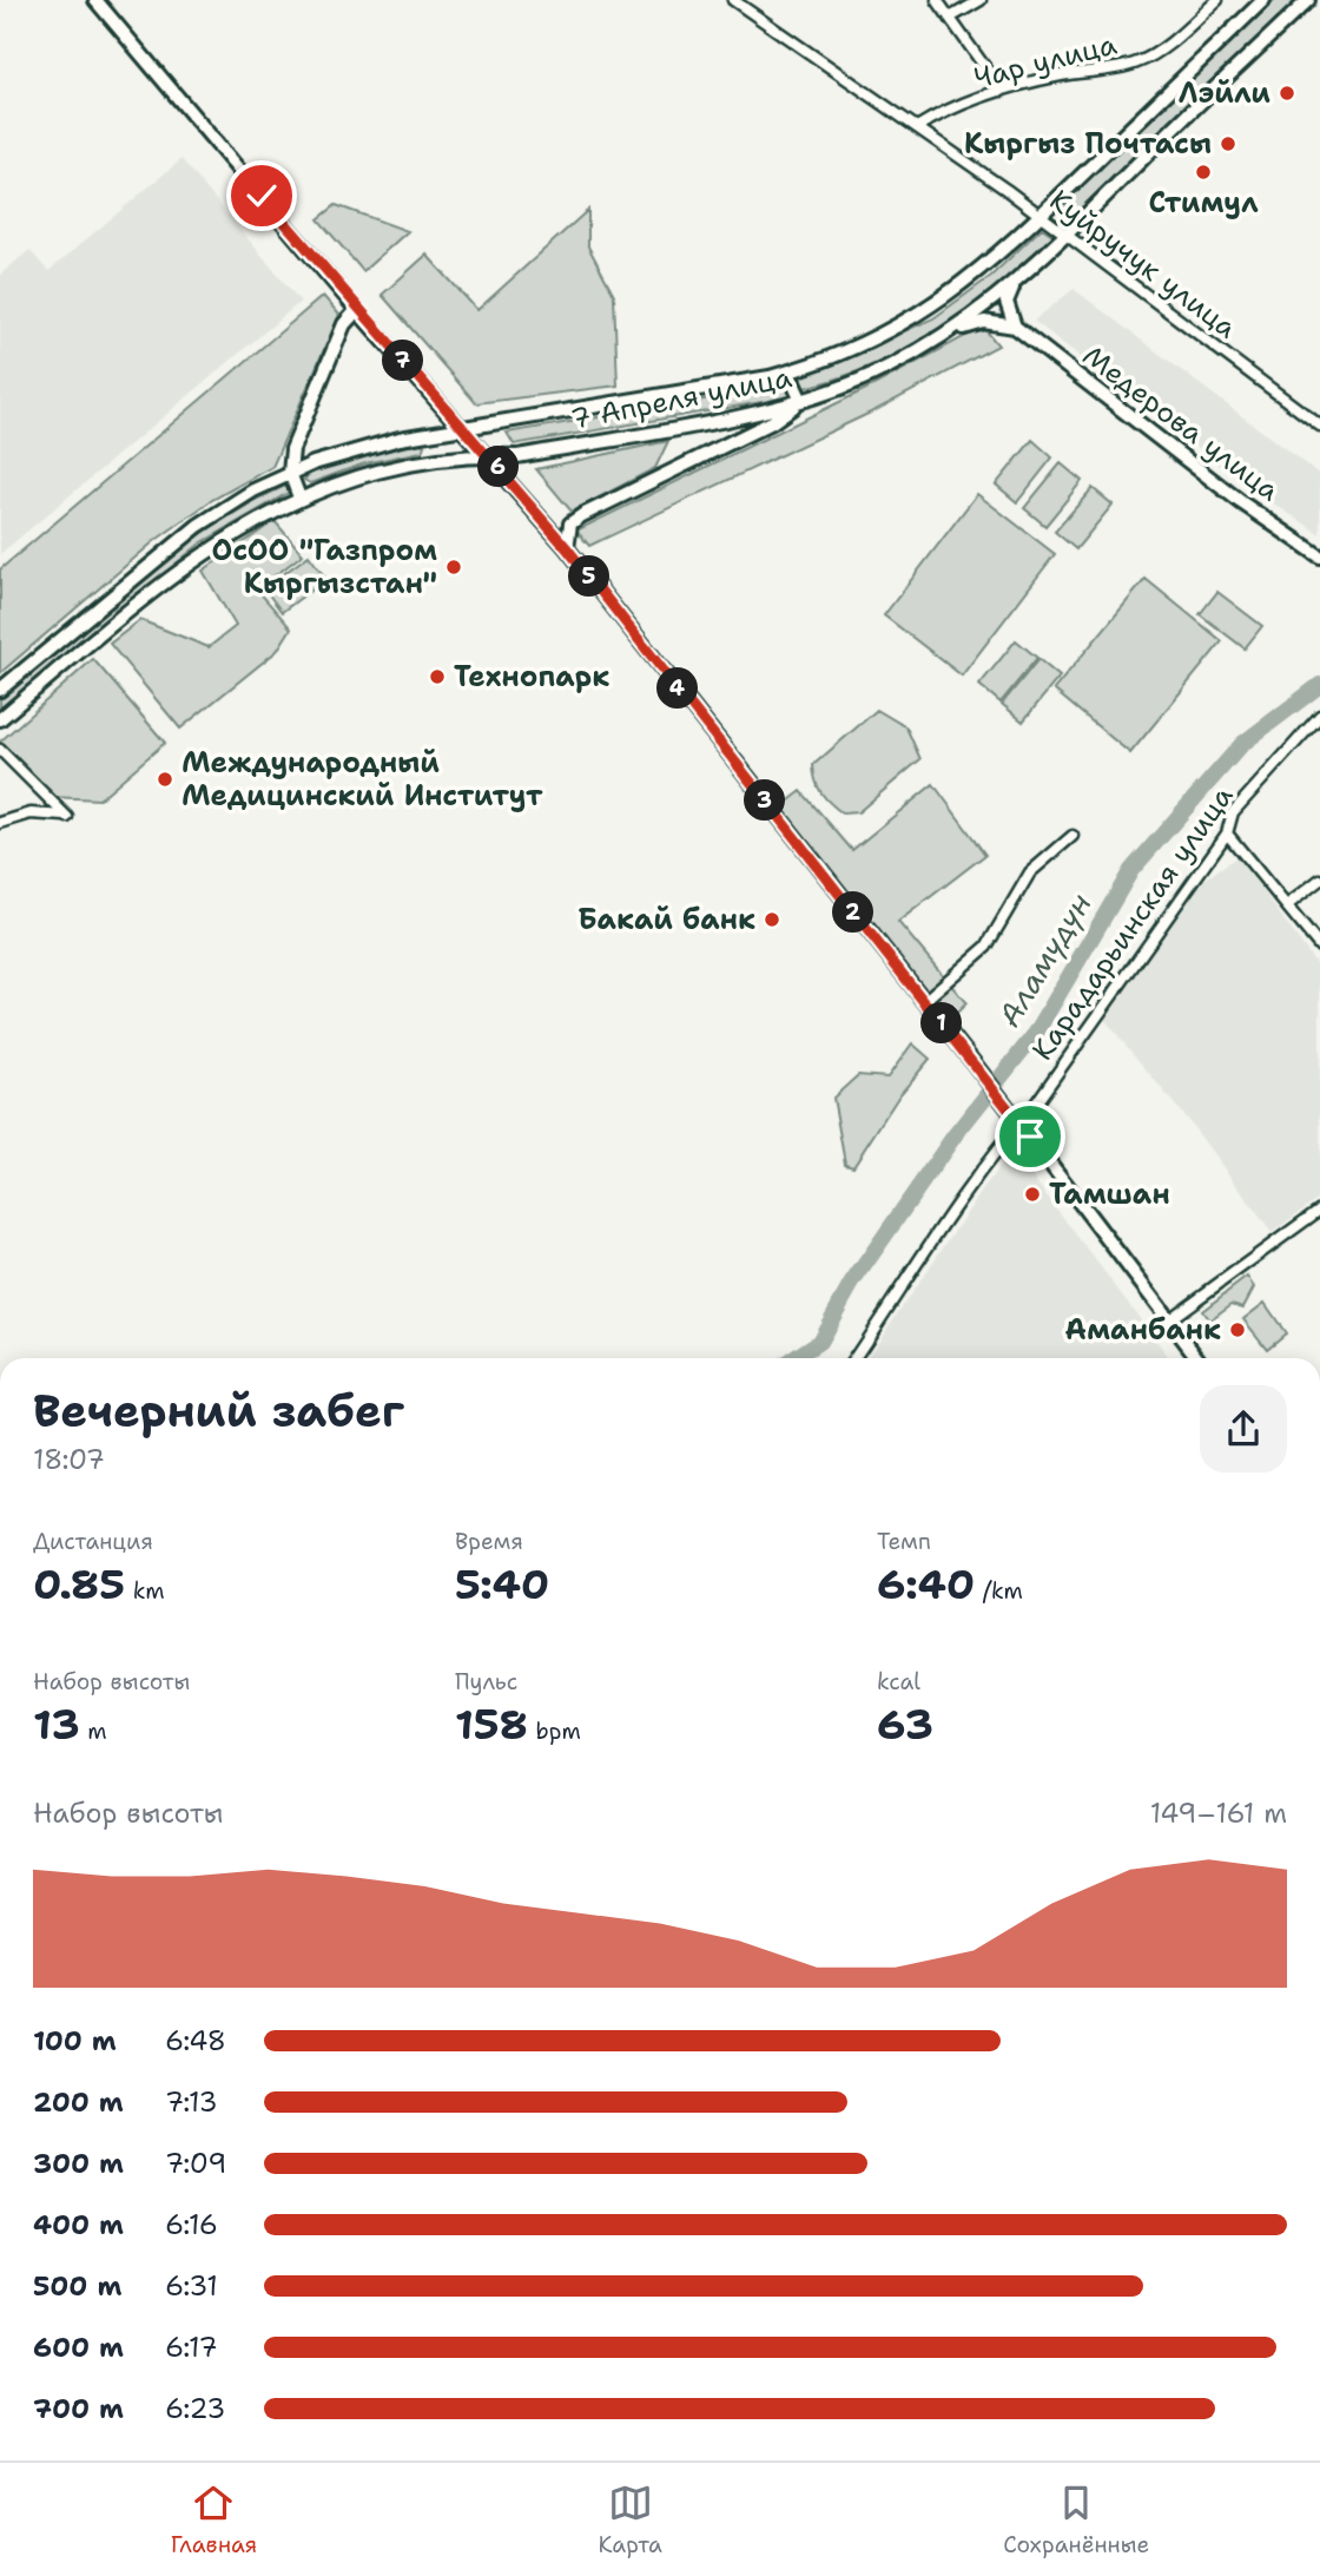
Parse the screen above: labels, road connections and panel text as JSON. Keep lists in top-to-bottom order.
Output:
{
  "streets": {
    "main road": ["7 Апреля улица", "Медерова улица"],
    "street": ["Чар улица", "Куйручук улица", "Карадарьинская улица"]
  },
  "crossings": [
    ["Чар улица", "Куйручук улица"],
    ["Куйручук улица", "7 Апреля улица"]
  ],
  "water": ["Аламүдүн"],
  "places": [
    "Лэйли",
    "Кыргыз Почтасы",
    "Стимул",
    "ОсОО \"Газпром Кыргызстан\"",
    "Технопарк",
    "Международный Медицинский Институт",
    "Бакай банк",
    "Тамшан",
    "Аманбанк"
  ],
  "page": {
    "pins": [
      "7",
      "6",
      "5",
      "4",
      "3",
      "2",
      "1"
    ],
    "heading": ["Вечерний забег", "18:07"],
    "stats": [
      ["Дистанция", "0.85 km"],
      ["Время", "5:40"],
      ["Темп", "6:40 /km"],
      ["Набор высоты", "13 m"],
      ["Пульс", "158 bpm"],
      ["kcal", "63"]
    ],
    "chart": ["Набор высоты", "149–161 m"],
    "list": [
      {
        "name": "100 m",
        "note": "6:48"
      },
      {
        "name": "200 m",
        "note": "7:13"
      },
      {
        "name": "300 m",
        "note": "7:09"
      },
      {
        "name": "400 m",
        "note": "6:16"
      },
      {
        "name": "500 m",
        "note": "6:31"
      },
      {
        "name": "600 m",
        "note": "6:17"
      },
      {
        "name": "700 m",
        "note": "6:23"
      }
    ],
    "tabs": ["Главная", "Карта", "Сохранённые"]
  }
}
